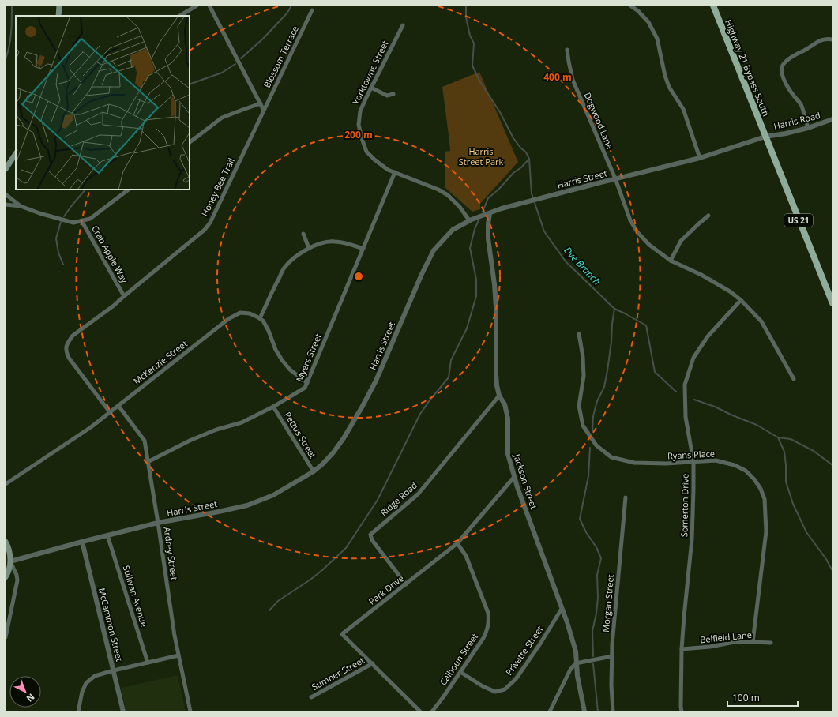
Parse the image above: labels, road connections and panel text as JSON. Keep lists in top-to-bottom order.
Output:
{
  "streets": {
    "main road": ["Highway 21 Bypass South", "US 21"],
    "street": [
      "Blossom Terrace",
      "Yorktowne Street",
      "Dogwood Lane",
      "Harris Road",
      "Harris Street",
      "Honey Bee Trail",
      "Crab Apple Way",
      "Myers Street",
      "McKenzie Street",
      "Pettus Street",
      "Ryans Place",
      "Jackson Street",
      "Ridge Road",
      "Somerton Drive",
      "Ardrey Street",
      "Park Drive",
      "Sullivan Avenue",
      "Morgan Street",
      "McCammon Street",
      "Belfield Lane",
      "Privette Street",
      "Calhoun Street",
      "Sumner Street"
    ]
  },
  "crossings": [
    ["Blossom Terrace", "Honey Bee Trail"],
    ["Highway 21 Bypass South", "Harris Road"],
    ["Highway 21 Bypass South", "Harris Street"],
    ["Highway 21 Bypass South", "US 21"],
    ["Yorktowne Street", "Harris Street"],
    ["Yorktowne Street", "Myers Street"],
    ["Dogwood Lane", "Harris Street"],
    ["Dogwood Lane", "Somerton Drive"],
    ["Harris Road", "Harris Street"],
    ["Harris Road", "US 21"],
    ["Harris Street", "US 21"],
    ["Harris Street", "Pettus Street"],
    ["Harris Street", "Jackson Street"],
    ["Harris Street", "Ardrey Street"],
    ["Harris Street", "Sullivan Avenue"],
    ["Harris Street", "McCammon Street"],
    ["Honey Bee Trail", "Crab Apple Way"],
    ["Honey Bee Trail", "McKenzie Street"],
    ["Myers Street", "Pettus Street"],
    ["Myers Street", "Ardrey Street"],
    ["McKenzie Street", "Ardrey Street"],
    ["Ryans Place", "Somerton Drive"],
    ["Ryans Place", "Belfield Lane"],
    ["Jackson Street", "Ridge Road"],
    ["Jackson Street", "Park Drive"],
    ["Jackson Street", "Privette Street"],
    ["Ridge Road", "Park Drive"],
    ["Somerton Drive", "Belfield Lane"],
    ["Park Drive", "Calhoun Street"],
    ["Park Drive", "Sumner Street"],
    ["Privette Street", "Calhoun Street"]
  ],
  "water": ["Dye Branch"],
  "parks": ["Harris Street Park"],
  "scale_bar": "100 m",
  "north": "bottom right",
  "rings": ["400 m", "200 m"]
}
